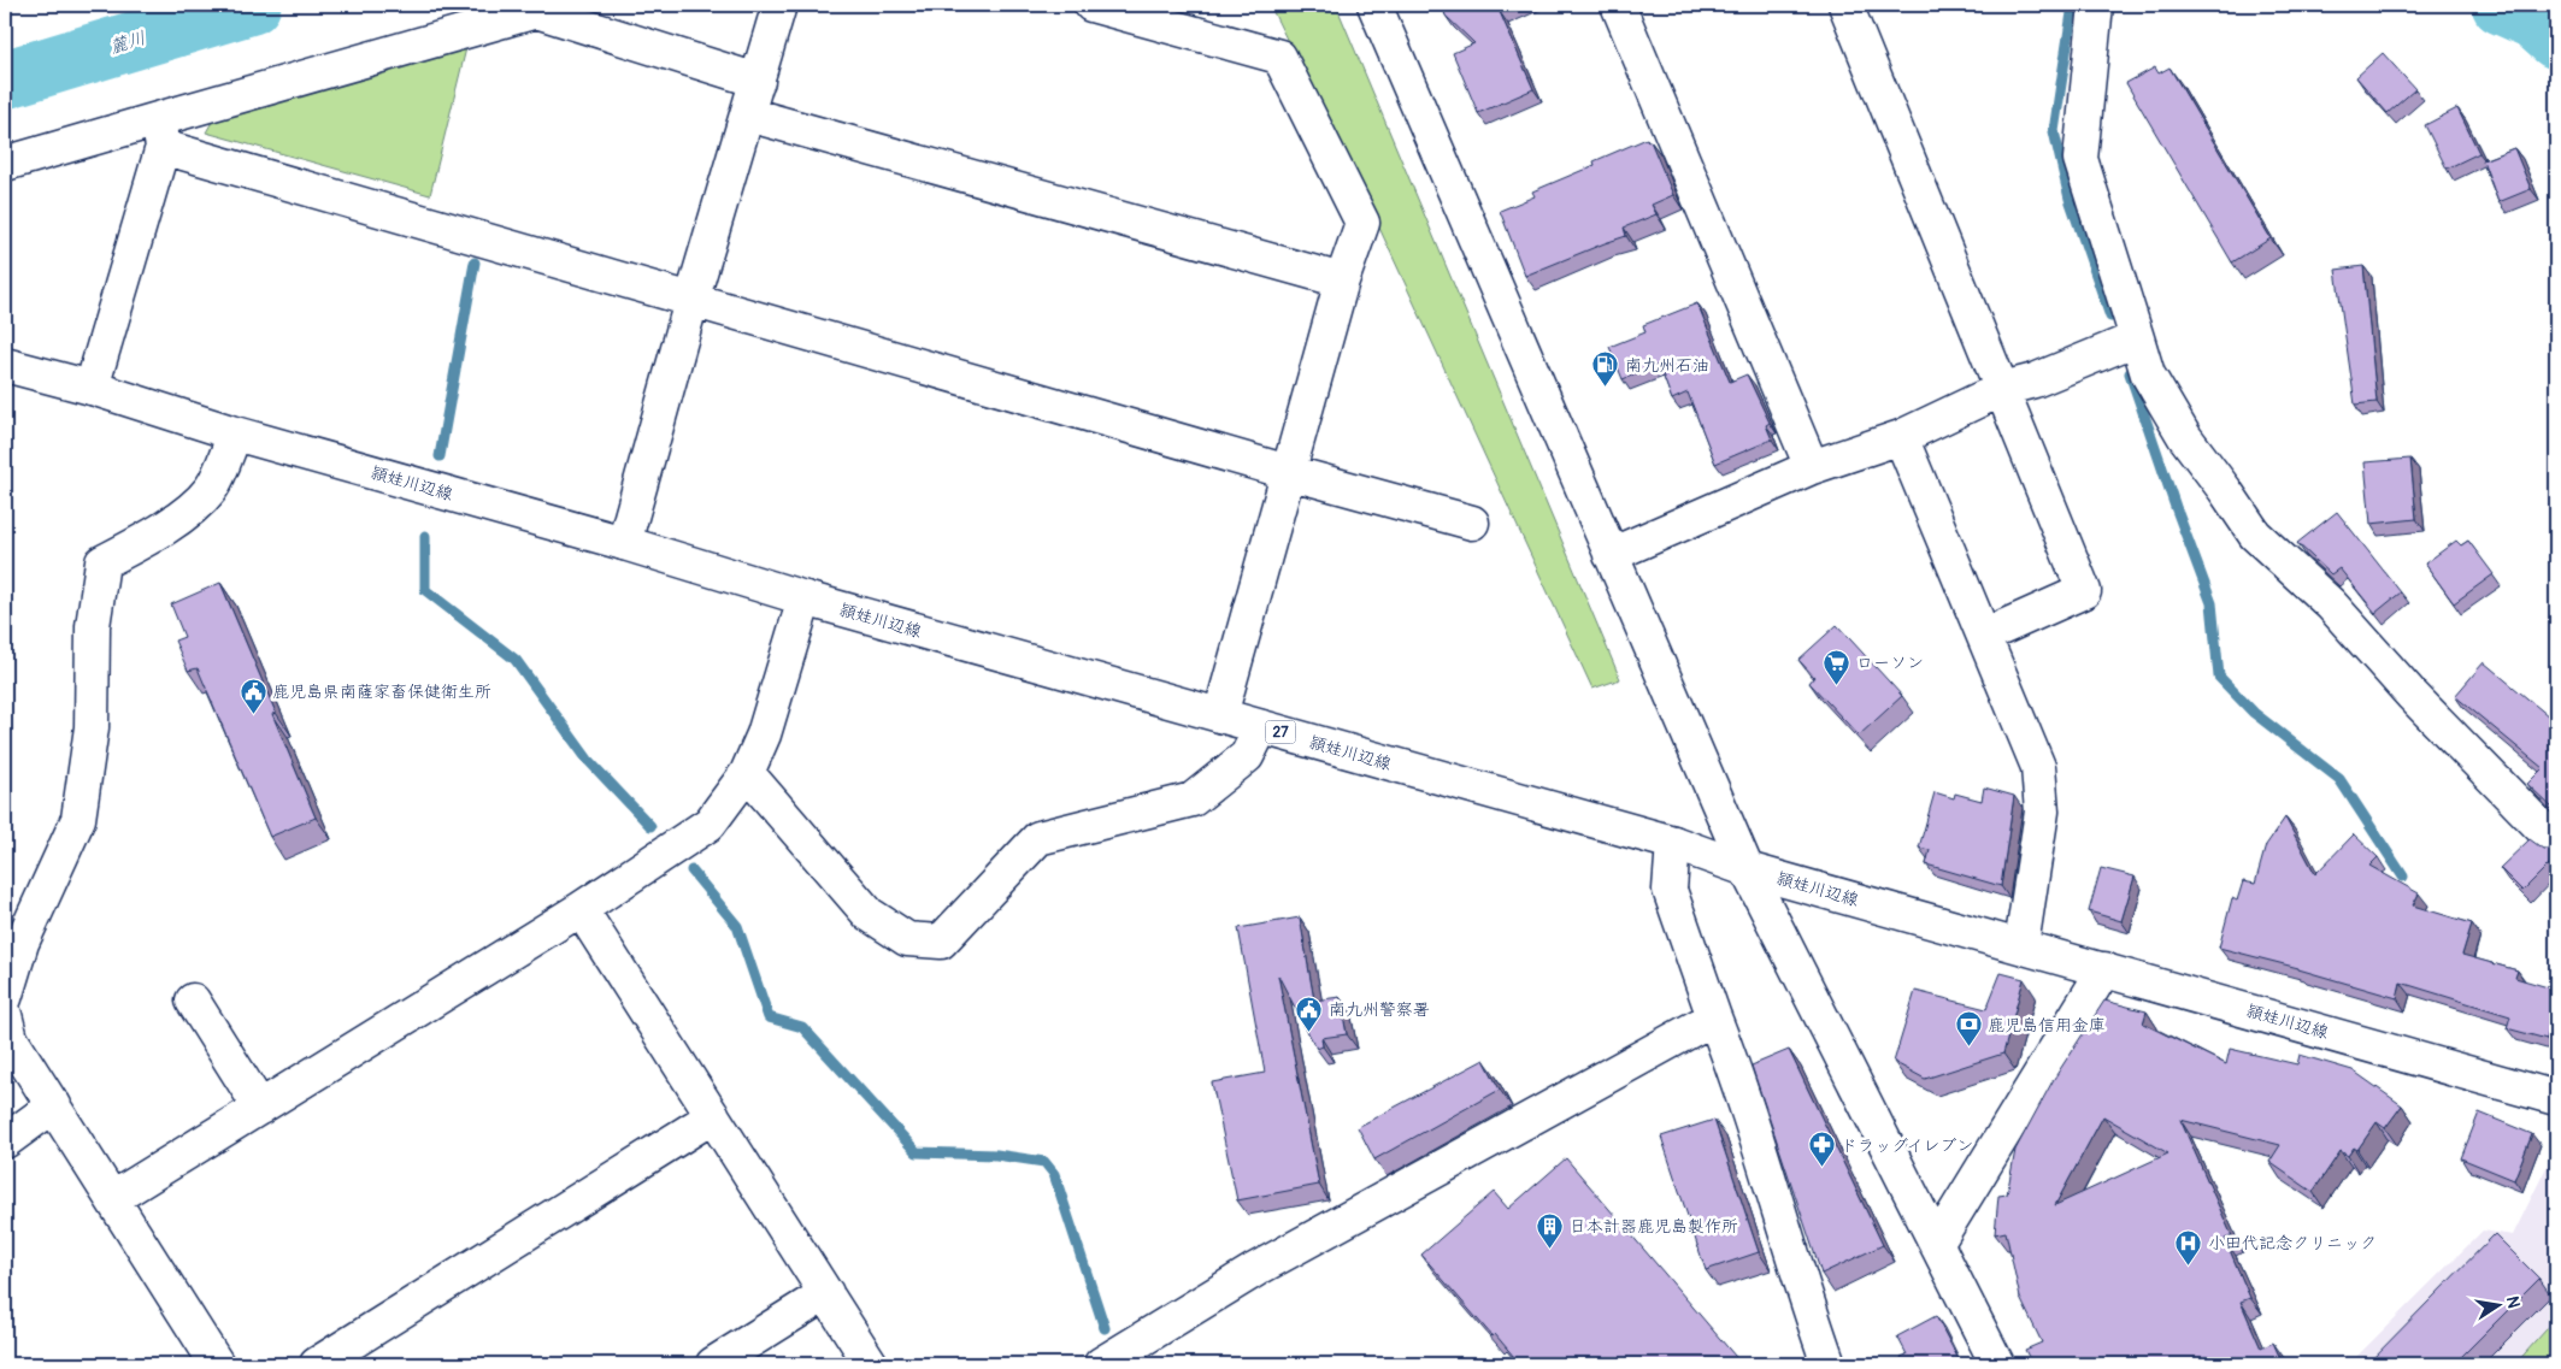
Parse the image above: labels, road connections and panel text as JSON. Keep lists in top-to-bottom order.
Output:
{
  "streets": {
    "street": ["頴娃川辺線", "27"]
  },
  "water": ["麓川"],
  "places": {
    "fuel station": ["南九州石油"],
    "supermarket": ["ローソン"],
    "public building": ["鹿児島県南薩家畜保健衛生所", "南九州警察署"],
    "bank": ["鹿児島信用金庫"],
    "pharmacy": ["ドラッグイレブン"],
    "building": ["日本計器鹿児島製作所"],
    "hospital": ["小田代記念クリニック"]
  },
  "north": "right"
}
